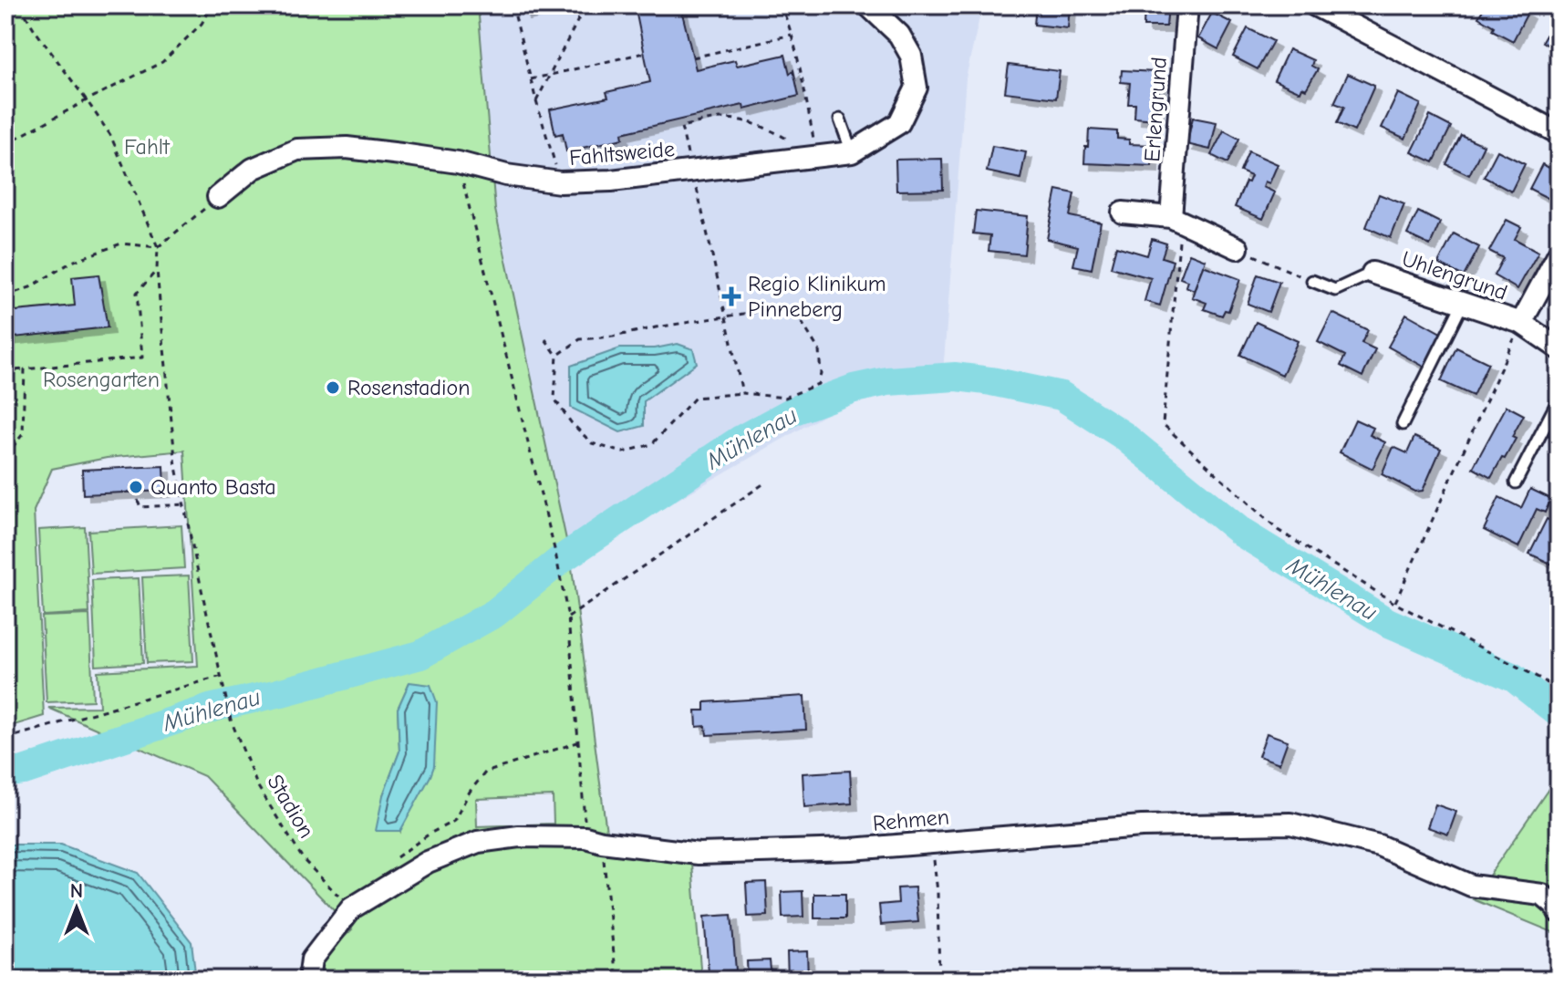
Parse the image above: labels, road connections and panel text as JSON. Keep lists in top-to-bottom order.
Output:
{
  "streets": {
    "street": [
      "Erlengrund",
      "Fahltsweide",
      "Uhlengrund",
      "Rehmen"
    ],
    "path": ["Stadion"]
  },
  "water": ["Mühlenau"],
  "parks": ["Fahlt", "Rosengarten"],
  "places": {
    "health": ["Regio Klinikum Pinneberg"],
    "other": ["Rosenstadion", "Quanto Basta"]
  },
  "north": "top"
}
